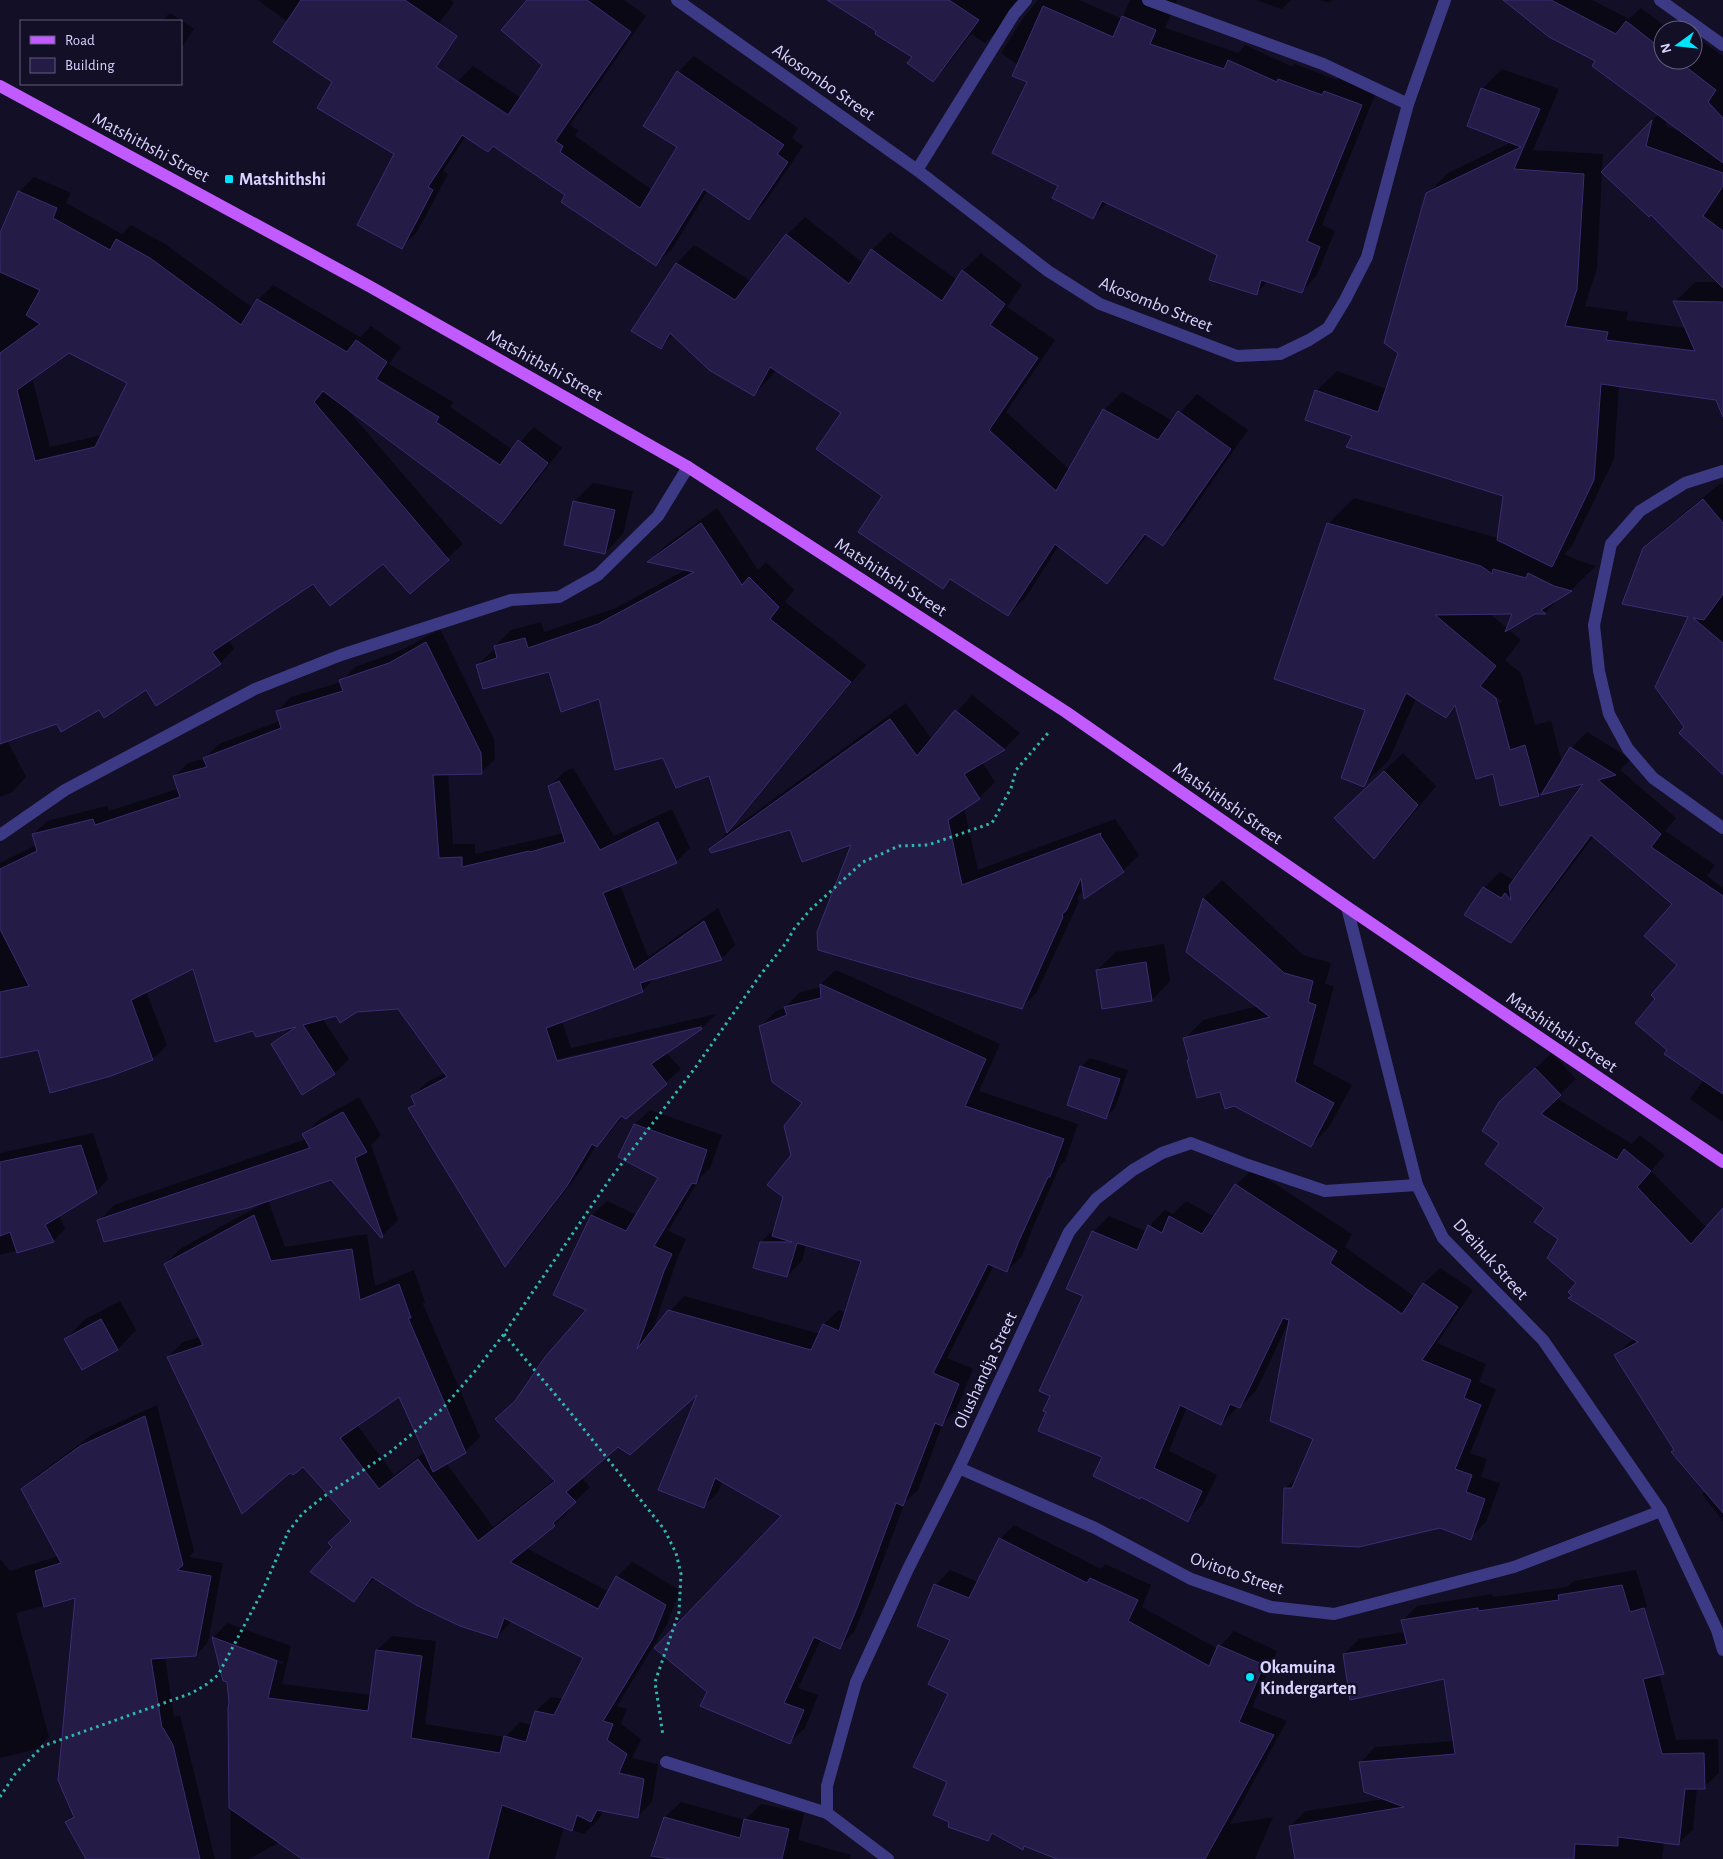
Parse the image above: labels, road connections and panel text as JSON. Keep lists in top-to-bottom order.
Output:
{
  "streets": {
    "main road": ["Matshithshi Street"],
    "street": [
      "Akosombo Street",
      "Dreihuk Street",
      "Olushandja Street",
      "Ovitoto Street"
    ]
  },
  "crossings": [
    ["Matshithshi Street", "Dreihuk Street"],
    ["Dreihuk Street", "Olushandja Street"],
    ["Dreihuk Street", "Ovitoto Street"],
    ["Olushandja Street", "Ovitoto Street"]
  ],
  "places": {
    "transit": ["Matshithshi"],
    "other": ["Okamuina Kindergarten"]
  },
  "legend": ["Road", "Building"],
  "north": "left"
}
